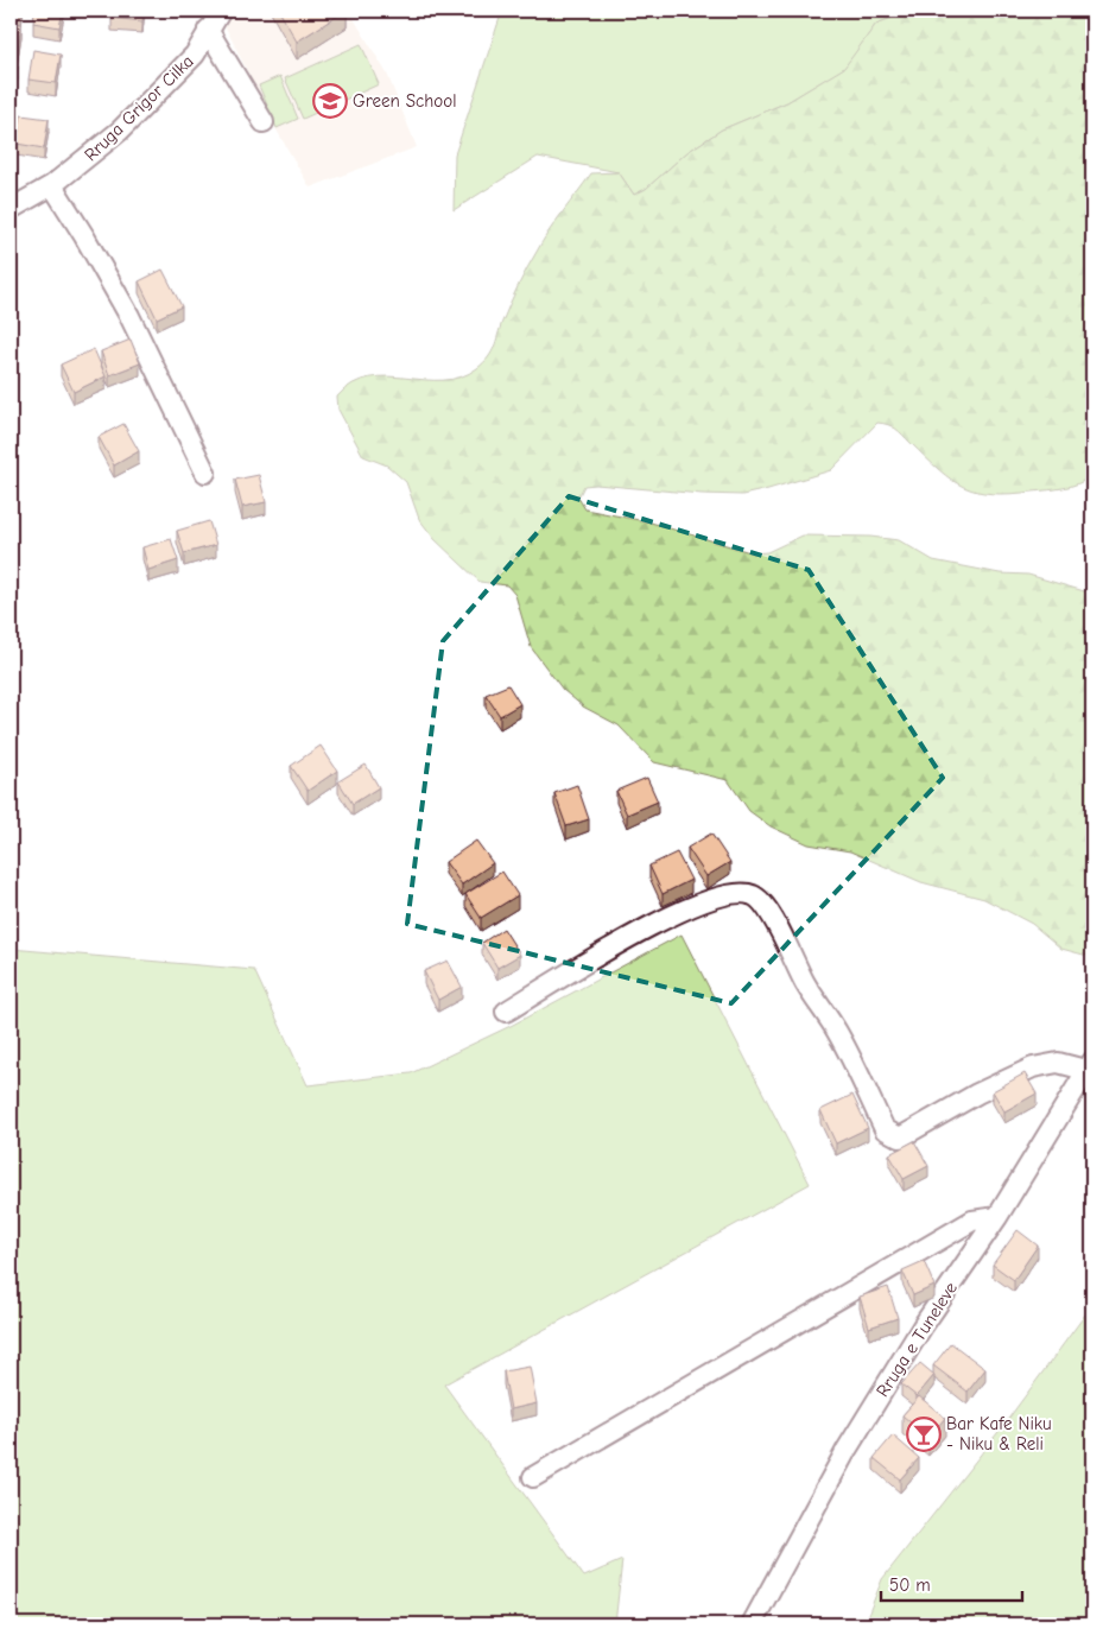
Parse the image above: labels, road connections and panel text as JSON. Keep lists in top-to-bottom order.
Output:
{
  "streets": {
    "street": ["Rruga Grigor Cilka", "Rruga e Tuneleve"]
  },
  "places": {
    "school or university": ["Green School"],
    "bar": ["Bar Kafe Niku - Niku & Reli"]
  },
  "scale_bar": "50 m"
}
